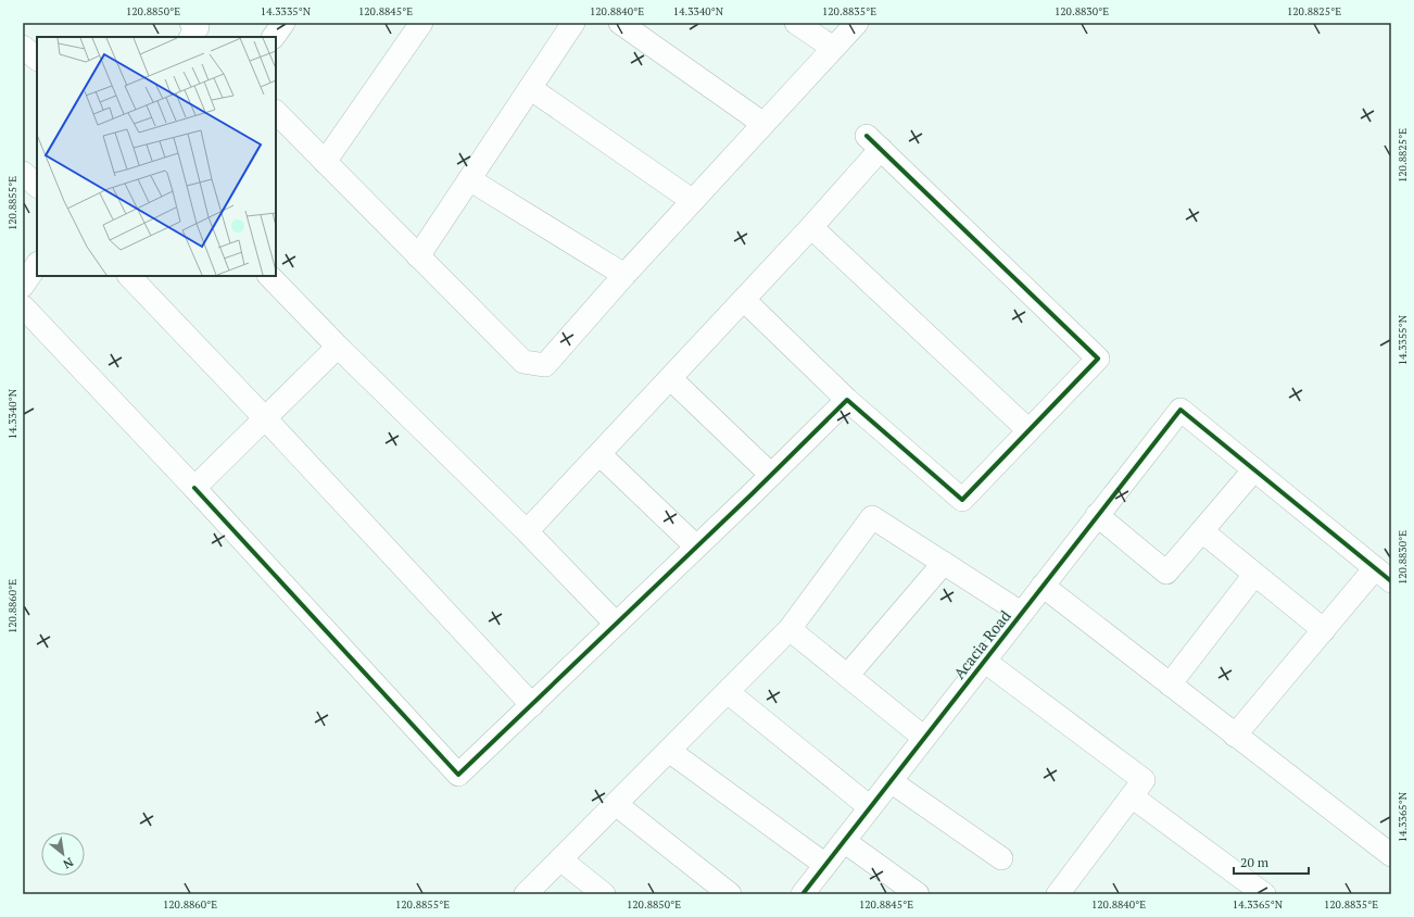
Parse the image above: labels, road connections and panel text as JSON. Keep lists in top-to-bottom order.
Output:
{
  "streets": {
    "street": ["Acacia Road"]
  },
  "scale_bar": "20 m",
  "north": "bottom right",
  "coordinates": [
    "120.8850°E",
    "14.3335°N",
    "120.8845°E",
    "120.8840°E",
    "14.3340°N",
    "120.8835°E",
    "120.8830°E",
    "120.8825°E",
    "120.8855°E",
    "14.3355°N",
    "120.8860°E",
    "14.3365°N"
  ]
}
